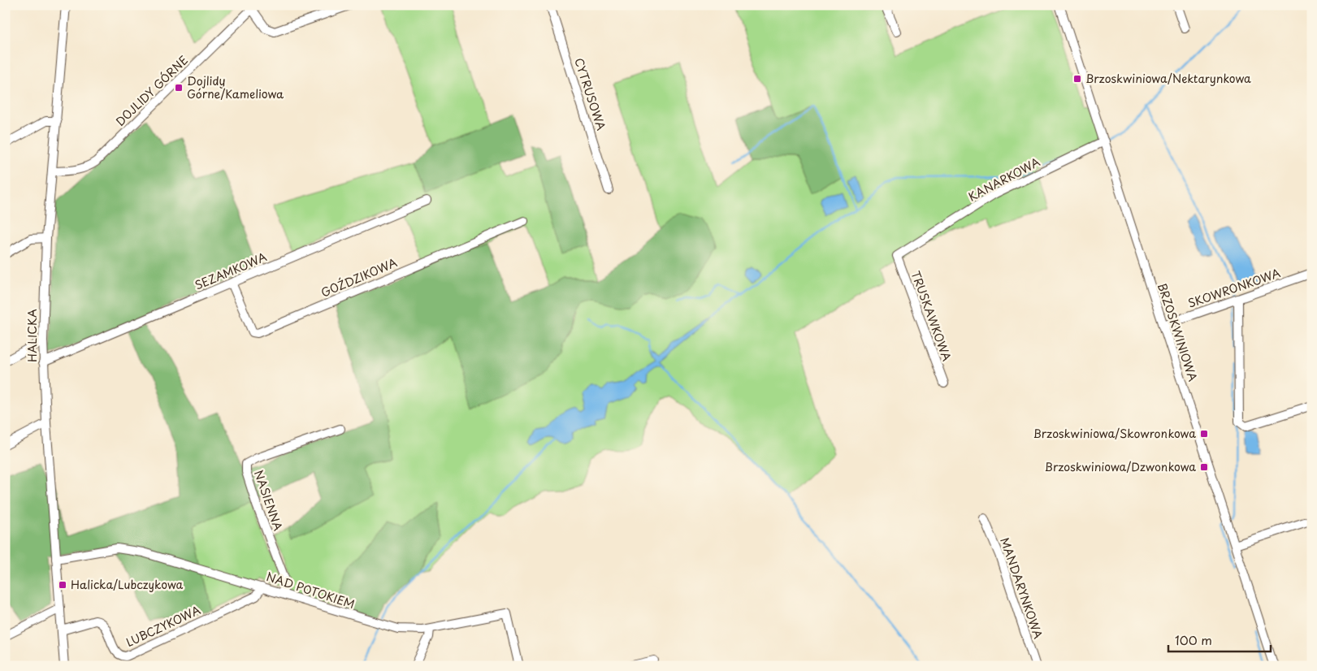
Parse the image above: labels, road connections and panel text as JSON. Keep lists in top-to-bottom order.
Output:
{
  "streets": {
    "street": [
      "DOJLIDY GÓRNE",
      "CYTRUSOWA",
      "KANARKOWA",
      "SEZAMKOWA",
      "GOŹDZIKOWA",
      "SKOWRONKOWA",
      "TRUSKAWKOWA",
      "BRZOSKWINIOWA",
      "HALICKA",
      "NASIENNA",
      "MANDARYNKOWA",
      "NAD POTOKIEM",
      "LUBCZYKOWA"
    ]
  },
  "crossings": [
    ["DOJLIDY GÓRNE", "HALICKA"],
    ["KANARKOWA", "TRUSKAWKOWA"],
    ["KANARKOWA", "BRZOSKWINIOWA"],
    ["SEZAMKOWA", "GOŹDZIKOWA"],
    ["SEZAMKOWA", "HALICKA"],
    ["SKOWRONKOWA", "BRZOSKWINIOWA"],
    ["HALICKA", "NAD POTOKIEM"],
    ["HALICKA", "LUBCZYKOWA"],
    ["NASIENNA", "NAD POTOKIEM"],
    ["NAD POTOKIEM", "LUBCZYKOWA"]
  ],
  "places": {
    "transit": [
      "Brzoskwiniowa/Nektarynkowa",
      "Dojlidy Górne/Kameliowa",
      "Brzoskwiniowa/Skowronkowa",
      "Brzoskwiniowa/Dzwonkowa",
      "Halicka/Lubczykowa"
    ]
  },
  "scale_bar": "100 m"
}
